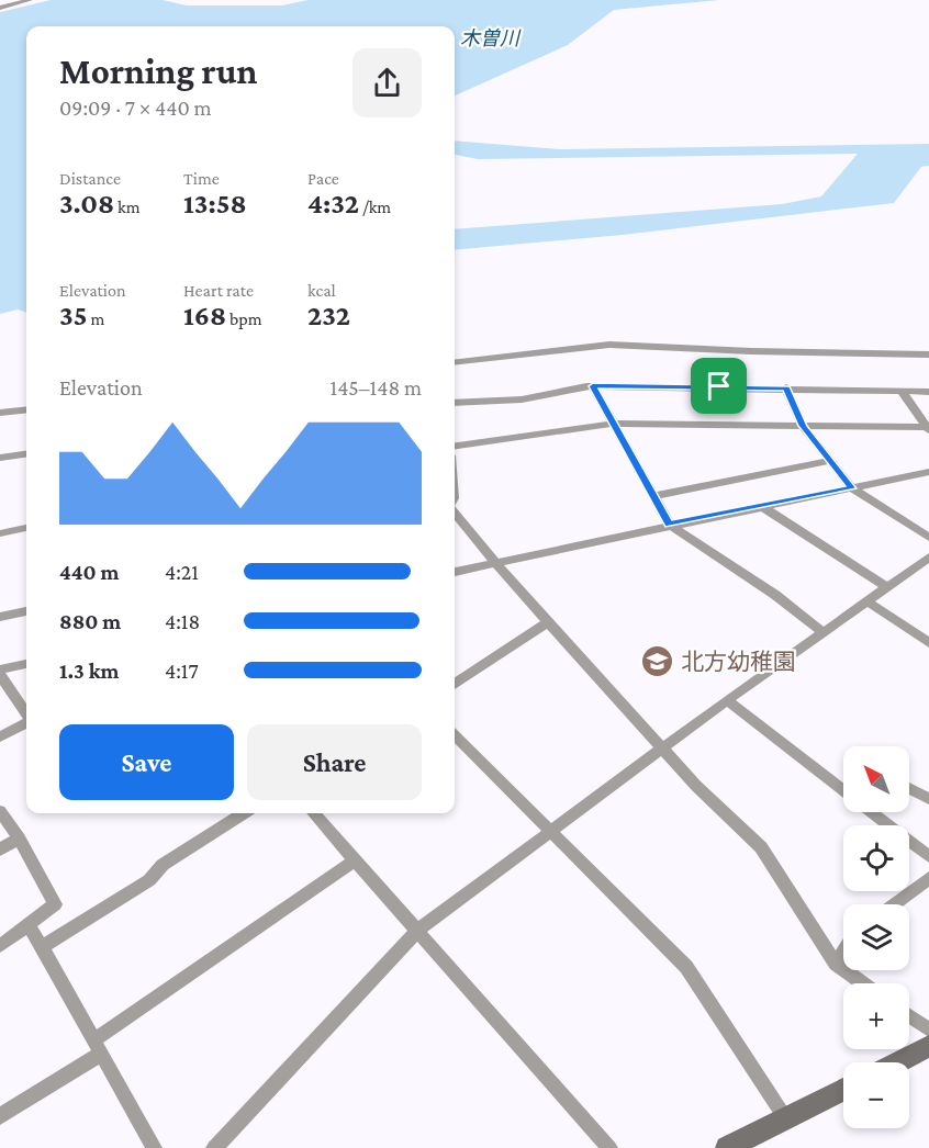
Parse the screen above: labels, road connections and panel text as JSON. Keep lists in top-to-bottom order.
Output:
{
  "water": ["木曽川"],
  "places": {
    "school or university": ["北方幼稚園"]
  },
  "north": "top left",
  "page": {
    "heading": ["Morning run", "09:09 · 7 × 440 m"],
    "stats": [
      ["Distance", "3.08 km"],
      ["Time", "13:58"],
      ["Pace", "4:32 /km"],
      ["Elevation", "35 m"],
      ["Heart rate", "168 bpm"],
      ["kcal", "232"]
    ],
    "chart": ["Elevation", "145–148 m"],
    "list": [
      {
        "name": "440 m",
        "note": "4:21"
      },
      {
        "name": "880 m",
        "note": "4:18"
      },
      {
        "name": "1.3 km",
        "note": "4:17"
      }
    ],
    "buttons": ["Save", "Share"],
    "map_buttons": ["+", "−"]
  }
}
